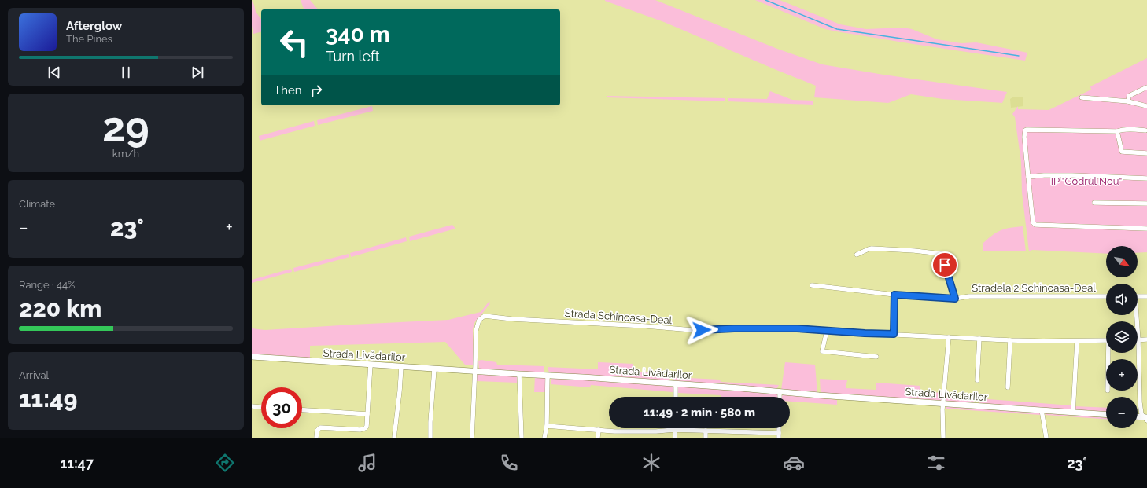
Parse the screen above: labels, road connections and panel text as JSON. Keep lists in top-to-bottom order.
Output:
{
  "streets": {
    "street": ["Stradela 2 Schinoasa-Deal", "Strada Schinoasa-Deal", "Strada Livădarilor"]
  },
  "crossings": [
    ["Strada Schinoasa-Deal", "Strada Livădarilor"]
  ],
  "parks": ["IP \"Codrul Nou\""],
  "north": "bottom right",
  "page": {
    "turn": ["340 m", "Turn left"],
    "song": ["Afterglow", "The Pines"],
    "then": "Then",
    "tile": [
      ["29", "km/h"],
      "Climate",
      ["Range · 44%", "220 km"],
      ["Arrival", "11:49"]
    ],
    "heat": ["−", "23°", "+"],
    "map_buttons": ["+", "−"],
    "limit": "30",
    "trip": "11:49 · 2 min · 580 m",
    "tabs": ["11:47", "23°"]
  }
}
